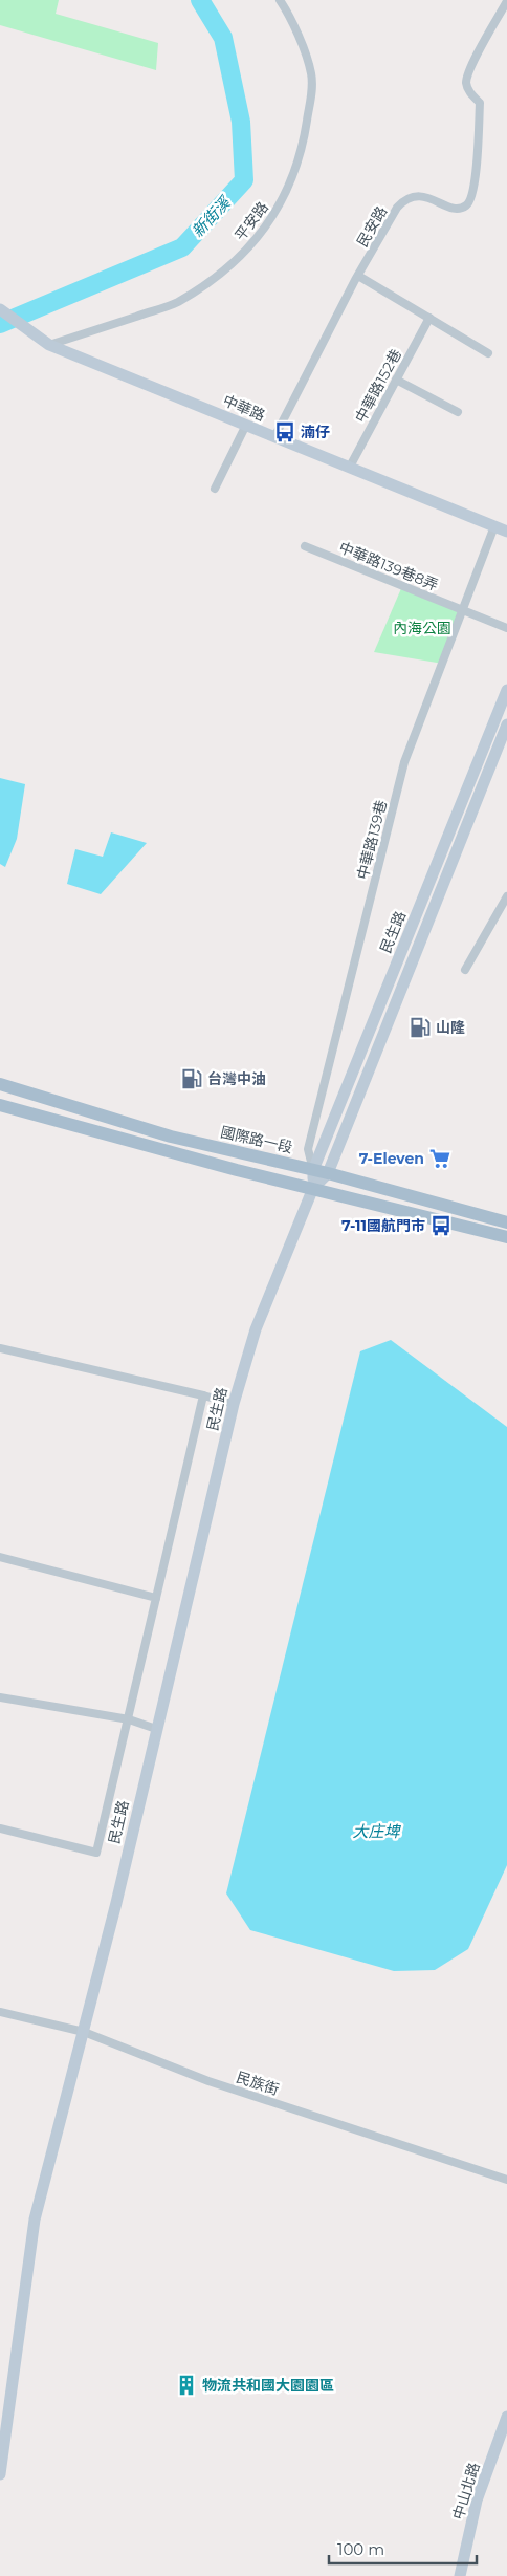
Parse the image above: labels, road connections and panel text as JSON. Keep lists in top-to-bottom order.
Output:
{
  "streets": {
    "main road": [
      "中華路",
      "民生路",
      "國際路一段",
      "中山北路"
    ],
    "street": [
      "平安路",
      "民安路",
      "中華路152巷",
      "中華路139巷8弄",
      "中華路139巷",
      "民族街"
    ]
  },
  "crossings": [
    ["平安路", "中華路"],
    ["民安路", "中華路"],
    ["中華路152巷", "中華路"],
    ["中華路", "中華路139巷"],
    ["中華路139巷8弄", "中華路139巷"],
    ["中華路139巷", "民生路"],
    ["中華路139巷", "國際路一段"],
    ["民生路", "國際路一段"],
    ["民生路", "民族街"]
  ],
  "water": ["新街溪", "大庄埤"],
  "parks": ["內海公園"],
  "places": {
    "bus stop": ["湳仔", "7-11國航門市"],
    "fuel station": ["山隆", "台灣中油"],
    "supermarket": ["7-Eleven"],
    "building": ["物流共和國大園園區"]
  },
  "scale_bar": "100 m"
}
